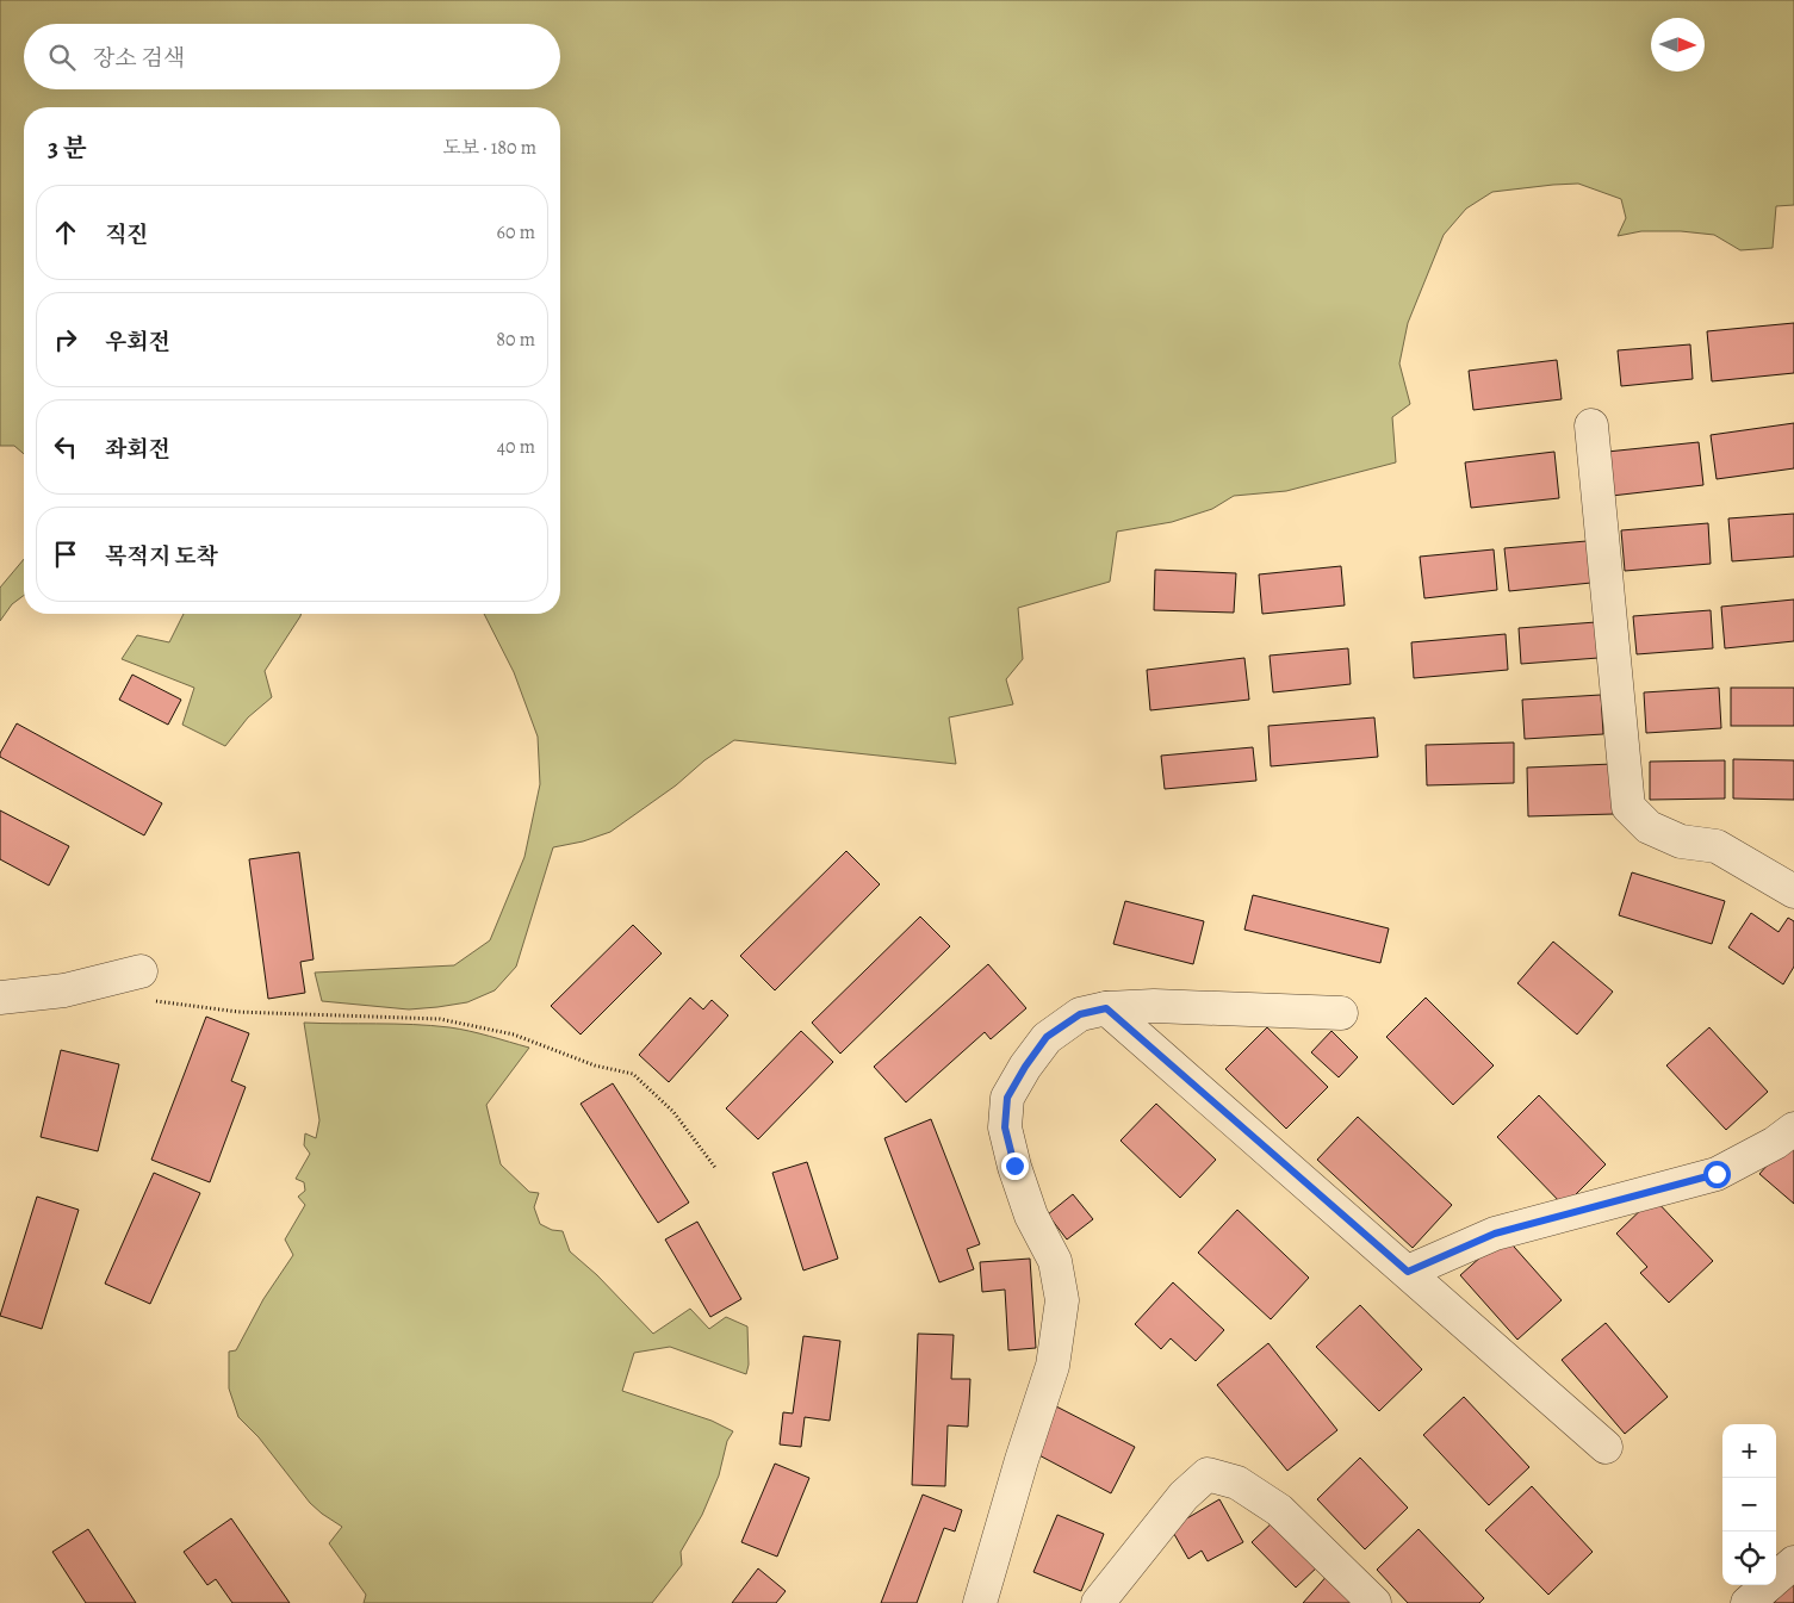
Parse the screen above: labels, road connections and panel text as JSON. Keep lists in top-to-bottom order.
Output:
{
  "north": "right",
  "page": {
    "search": "장소 검색",
    "heading": ["3 분", "도보 · 180 m"],
    "list": [
      ["직진", "60 m"],
      ["우회전", "80 m"],
      ["좌회전", "40 m"],
      "목적지 도착"
    ],
    "map_buttons": ["+", "−"]
  }
}
